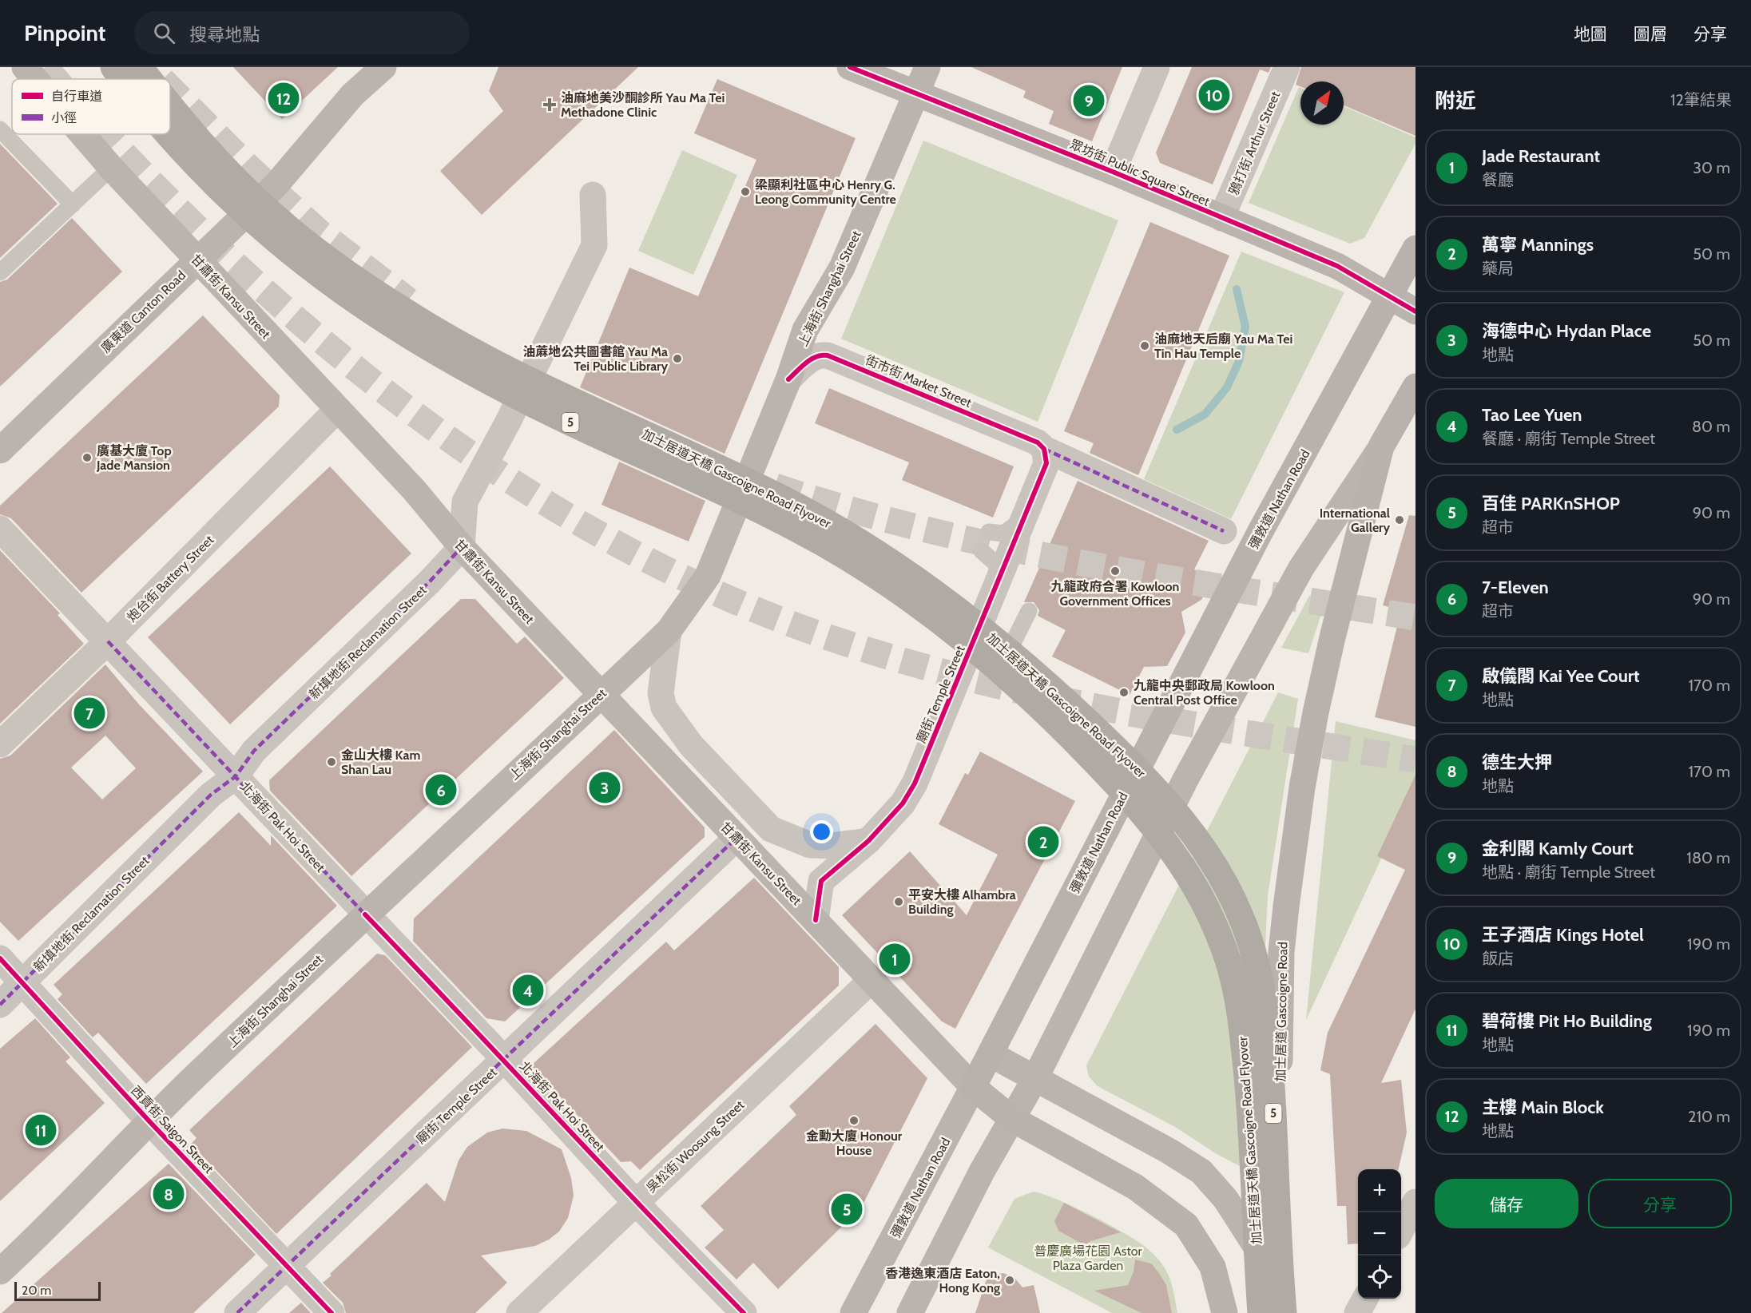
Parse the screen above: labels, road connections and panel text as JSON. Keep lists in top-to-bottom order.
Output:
{
  "streets": {
    "highway": ["5", "加士居道天橋 Gascoigne Road Flyover"],
    "main road": [
      "眾坊街 Public Square Street",
      "上海街 Shanghai Street",
      "甘肅街 Kansu Street",
      "廣東道 Canton Road",
      "彌敦道 Nathan Road",
      "加士居道 Gascoigne Road"
    ],
    "street": [
      "鴉打街 Arthur Street",
      "街市街 Market Street",
      "炮台街 Battery Street",
      "新填地街 Reclamation Street",
      "廟街 Temple Street",
      "北海街 Pak Hoi Street",
      "西貢街 Saigon Street",
      "吳松街 Woosung Street"
    ]
  },
  "crossings": [
    ["鴉打街 Arthur Street", "眾坊街 Public Square Street"],
    ["眾坊街 Public Square Street", "上海街 Shanghai Street"],
    ["眾坊街 Public Square Street", "彌敦道 Nathan Road"],
    ["上海街 Shanghai Street", "甘肅街 Kansu Street"],
    ["上海街 Shanghai Street", "街市街 Market Street"],
    ["上海街 Shanghai Street", "北海街 Pak Hoi Street"],
    ["上海街 Shanghai Street", "西貢街 Saigon Street"],
    ["甘肅街 Kansu Street", "廣東道 Canton Road"],
    ["甘肅街 Kansu Street", "彌敦道 Nathan Road"],
    ["甘肅街 Kansu Street", "炮台街 Battery Street"],
    ["甘肅街 Kansu Street", "新填地街 Reclamation Street"],
    ["甘肅街 Kansu Street", "廟街 Temple Street"],
    ["甘肅街 Kansu Street", "吳松街 Woosung Street"],
    ["街市街 Market Street", "廟街 Temple Street"],
    ["炮台街 Battery Street", "北海街 Pak Hoi Street"],
    ["新填地街 Reclamation Street", "北海街 Pak Hoi Street"],
    ["新填地街 Reclamation Street", "西貢街 Saigon Street"],
    ["廟街 Temple Street", "北海街 Pak Hoi Street"],
    ["廟街 Temple Street", "西貢街 Saigon Street"],
    ["北海街 Pak Hoi Street", "吳松街 Woosung Street"]
  ],
  "parks": ["普慶廣場花園 Astor Plaza Garden"],
  "places": {
    "health": ["油麻地美沙酮診所 Yau Ma Tei Methadone Clinic"],
    "other": [
      "梁顯利社區中心 Henry G. Leong Community Centre",
      "油麻地天后廟 Yau Ma Tei Tin Hau Temple",
      "油蔴地公共圖書館 Yau Ma Tei Public Library",
      "廣基大廈 Top Jade Mansion",
      "International Gallery",
      "九龍政府合署 Kowloon Government Offices",
      "九龍中央郵政局 Kowloon Central Post Office",
      "金山大樓 Kam Shan Lau",
      "平安大樓 Alhambra Building",
      "金勳大廈 Honour House",
      "香港逸東酒店 Eaton, Hong Kong"
    ]
  },
  "legend": ["自行車道", "小徑"],
  "scale_bar": "20 m",
  "north": "top right",
  "page": {
    "header": "Pinpoint",
    "search": "搜尋地點",
    "nav": ["地圖", "圖層", "分享"],
    "heading": ["附近", "12筆結果"],
    "pins": [
      "10",
      "12",
      "9",
      "7",
      "3",
      "6",
      "2",
      "1",
      "4",
      "11",
      "8",
      "5"
    ],
    "list": [
      {
        "mark": "1",
        "name": "Jade Restaurant",
        "note": "餐廳",
        "value": "30 m"
      },
      {
        "mark": "2",
        "name": "萬寧 Mannings",
        "note": "藥局",
        "value": "50 m"
      },
      {
        "mark": "3",
        "name": "海德中心 Hydan Place",
        "note": "地點",
        "value": "50 m"
      },
      {
        "mark": "4",
        "name": "Tao Lee Yuen",
        "note": "餐廳 · 廟街 Temple Street",
        "value": "80 m"
      },
      {
        "mark": "5",
        "name": "百佳 PARKnSHOP",
        "note": "超市",
        "value": "90 m"
      },
      {
        "mark": "6",
        "name": "7-Eleven",
        "note": "超市",
        "value": "90 m"
      },
      {
        "mark": "7",
        "name": "啟儀閣 Kai Yee Court",
        "note": "地點",
        "value": "170 m"
      },
      {
        "mark": "8",
        "name": "德生大押",
        "note": "地點",
        "value": "170 m"
      },
      {
        "mark": "9",
        "name": "金利閣 Kamly Court",
        "note": "地點 · 廟街 Temple Street",
        "value": "180 m"
      },
      {
        "mark": "10",
        "name": "王子酒店 Kings Hotel",
        "note": "飯店",
        "value": "190 m"
      },
      {
        "mark": "11",
        "name": "碧荷樓 Pit Ho Building",
        "note": "地點",
        "value": "190 m"
      },
      {
        "mark": "12",
        "name": "主樓 Main Block",
        "note": "地點",
        "value": "210 m"
      }
    ],
    "buttons": ["儲存", "分享"],
    "map_buttons": ["+", "−"],
    "scale": "20 m"
  }
}
